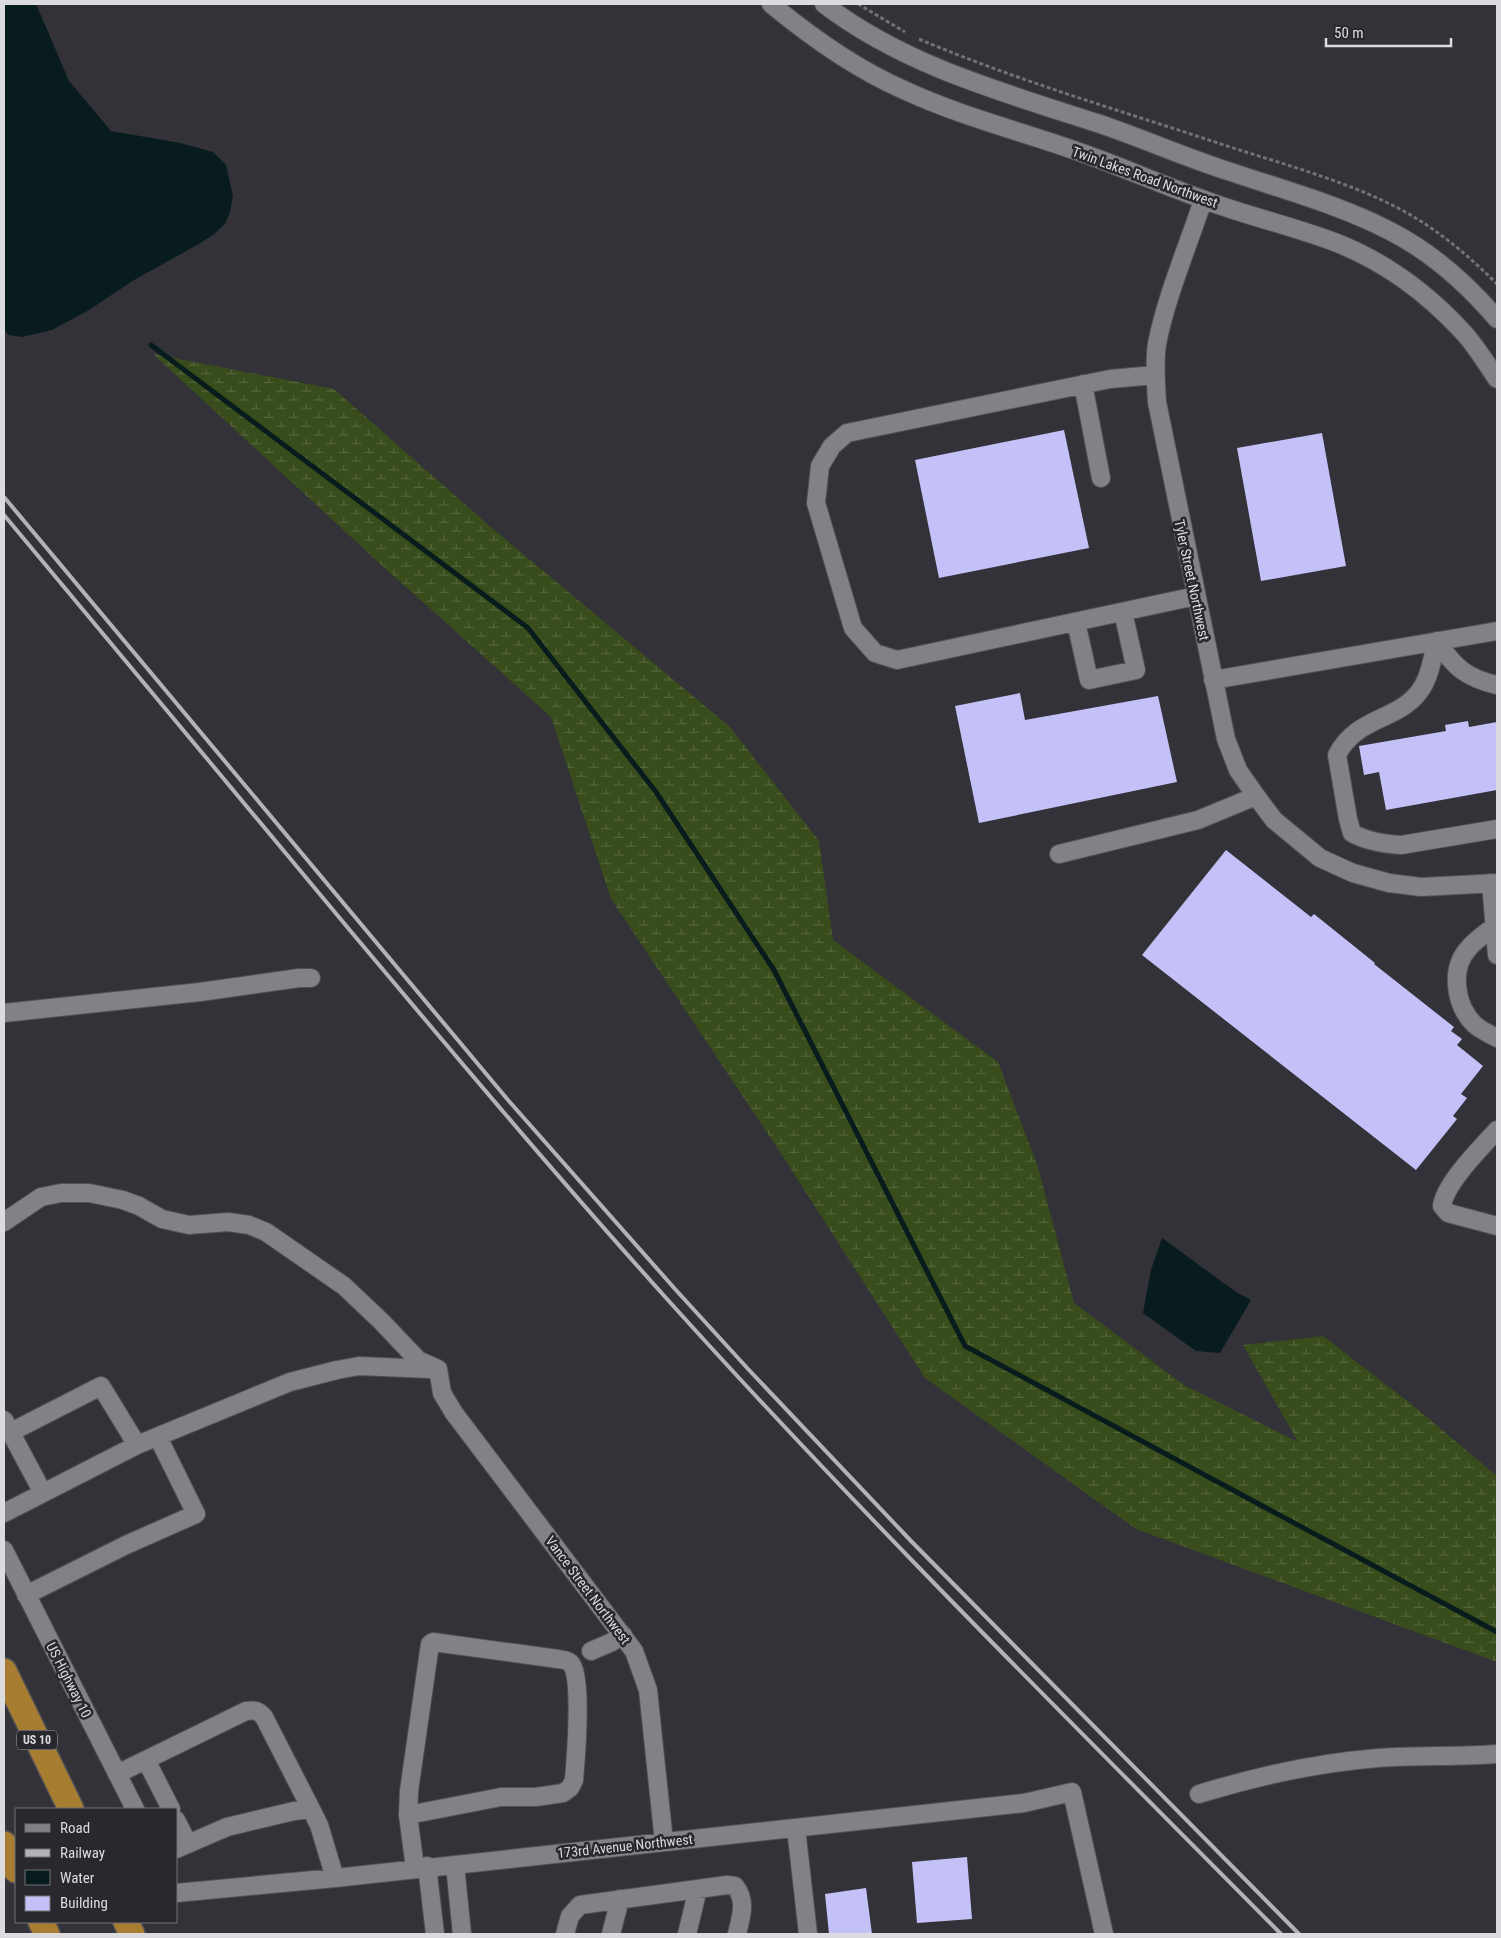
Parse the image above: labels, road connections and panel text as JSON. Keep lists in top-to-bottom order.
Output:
{
  "streets": {
    "highway": ["US 10"],
    "street": [
      "Twin Lakes Road Northwest",
      "Tyler Street Northwest",
      "Vance Street Northwest",
      "US Highway 10",
      "173rd Avenue Northwest"
    ]
  },
  "crossings": [
    ["Twin Lakes Road Northwest", "Tyler Street Northwest"],
    ["Vance Street Northwest", "173rd Avenue Northwest"]
  ],
  "legend": [
    "Road",
    "Railway",
    "Water",
    "Building"
  ],
  "scale_bar": "50 m"
}
